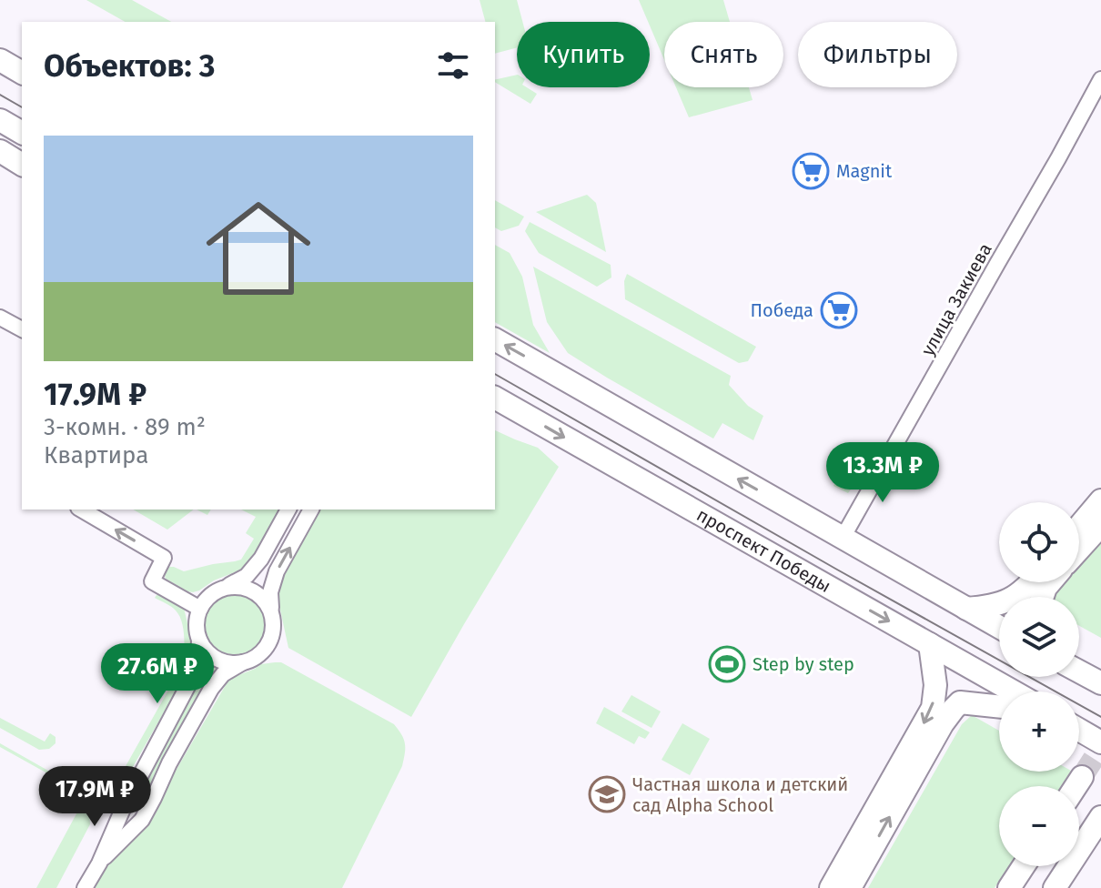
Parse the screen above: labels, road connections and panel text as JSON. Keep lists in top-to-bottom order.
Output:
{
  "streets": {
    "main road": ["проспект Победы"],
    "street": ["улица Закиева"]
  },
  "places": {
    "supermarket": ["Magnit", "Победа"],
    "sports": ["Step by step"],
    "school or university": ["Частная школа и детский сад Alpha School"]
  },
  "page": {
    "chip": ["Купить", "Снять", "Фильтры"],
    "heading": "Объектов: 3",
    "list": [
      {
        "name": "17.9M ₽",
        "note": "3-комн. · 89 m² · Квартира"
      }
    ],
    "price": ["13.3M ₽", "27.6M ₽", "17.9M ₽"],
    "map_buttons": ["+", "−"]
  }
}
